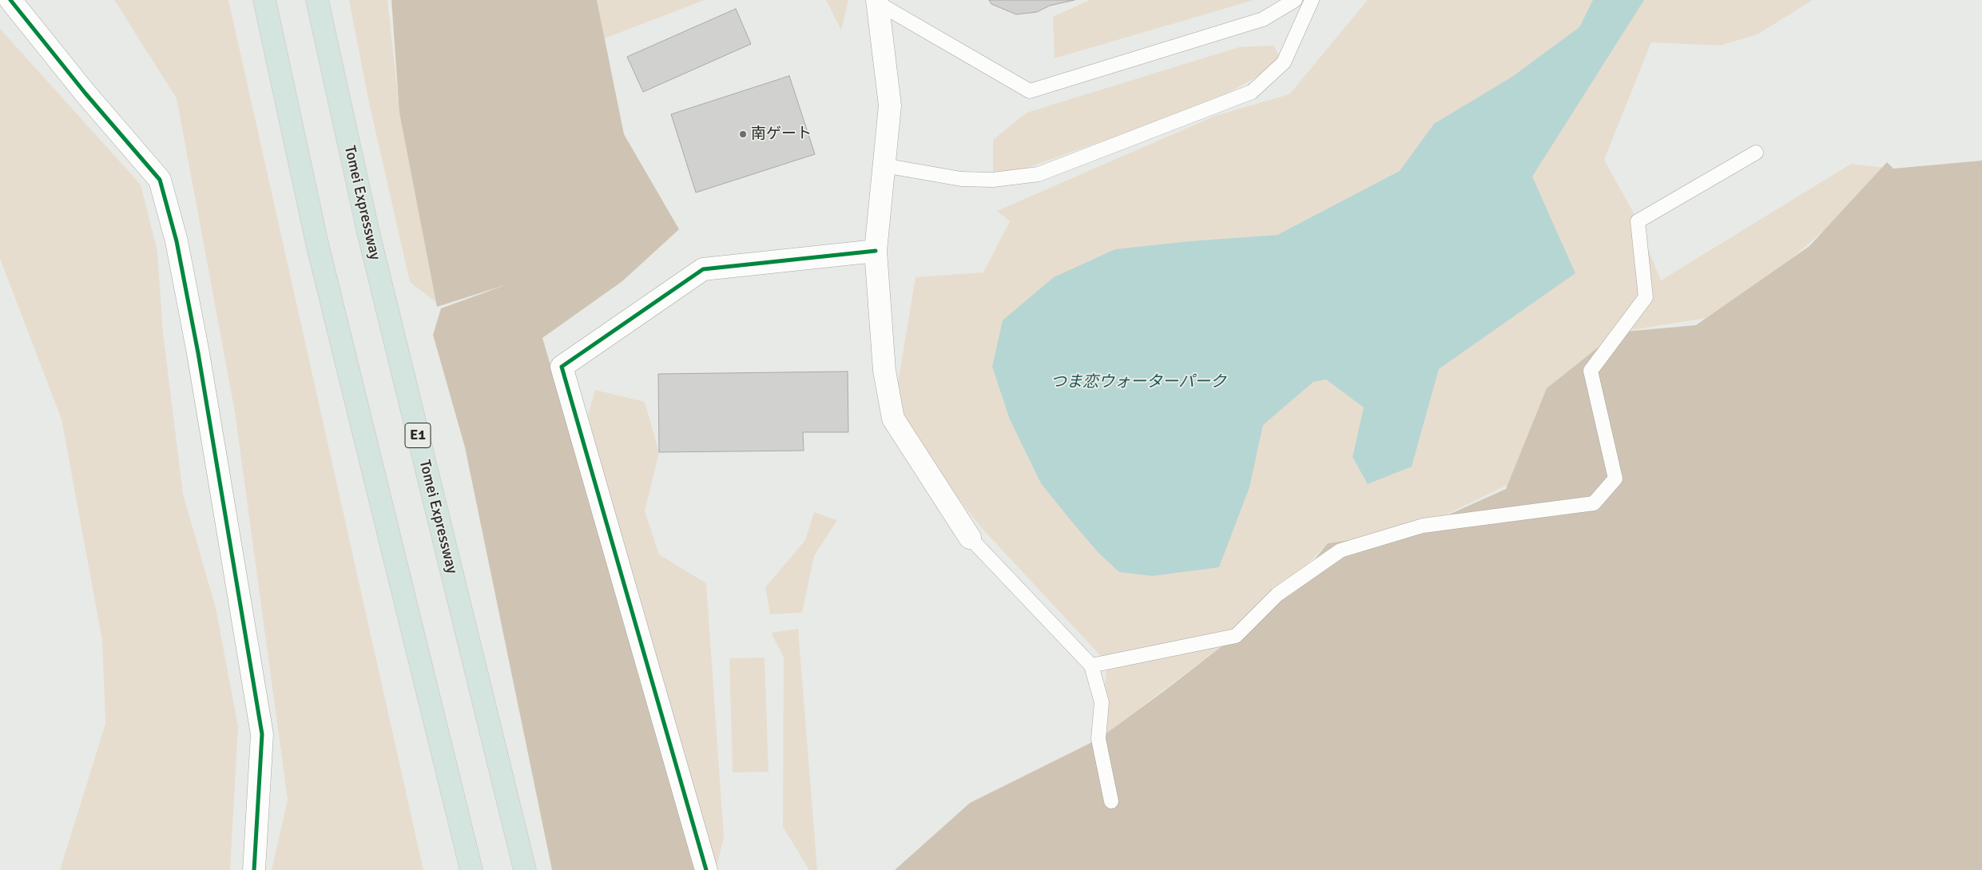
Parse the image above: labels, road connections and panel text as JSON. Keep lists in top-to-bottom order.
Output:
{
  "streets": {
    "highway": ["Tomei Expressway", "E1"]
  },
  "water": ["つま恋ウォーターパーク"],
  "places": ["南ゲート"]
}
